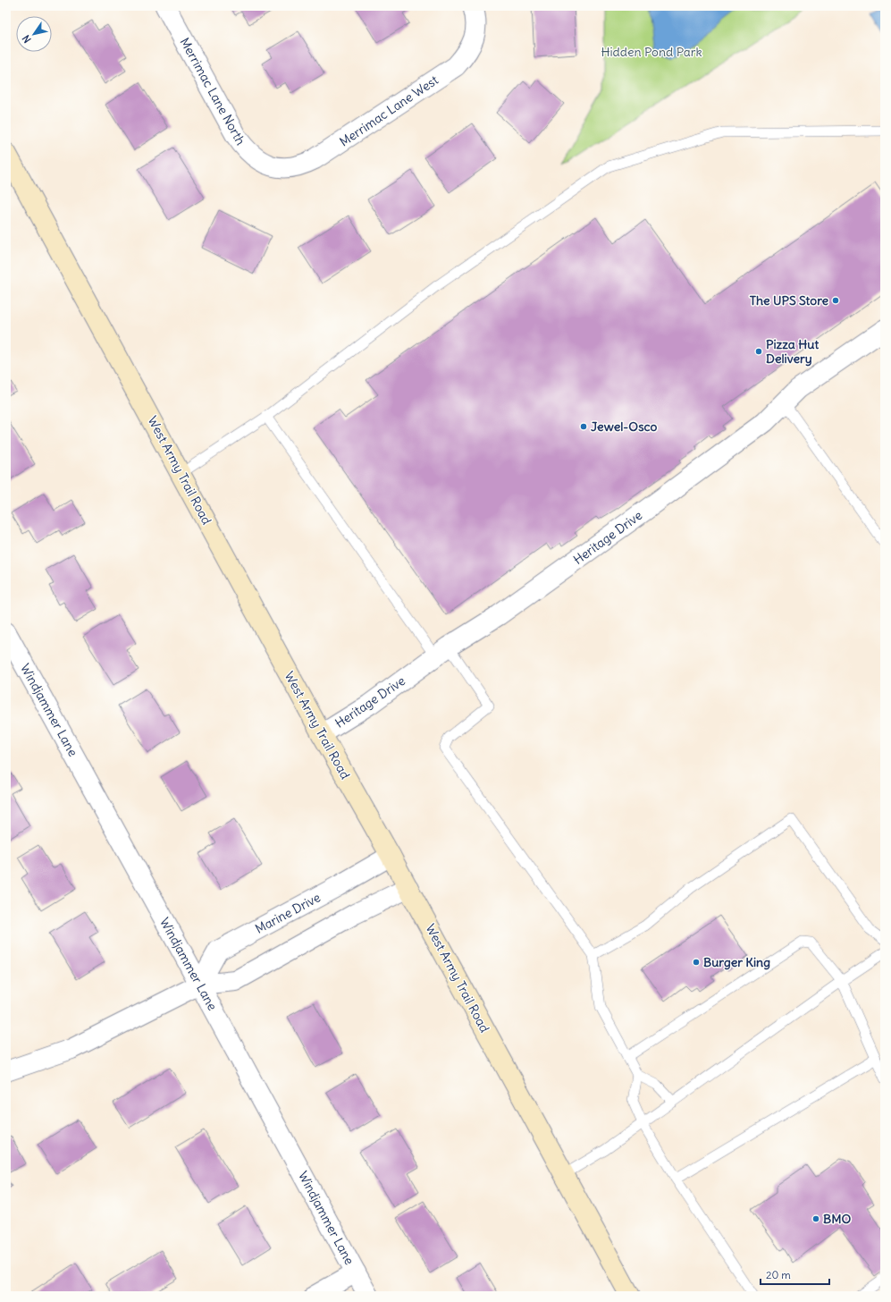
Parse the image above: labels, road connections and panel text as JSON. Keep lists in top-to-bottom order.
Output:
{
  "streets": {
    "main road": ["West Army Trail Road"],
    "street": [
      "Merrimac Lane North",
      "Merrimac Lane West",
      "Heritage Drive",
      "Windjammer Lane",
      "Marine Drive"
    ]
  },
  "crossings": [
    ["Merrimac Lane North", "Merrimac Lane West"],
    ["West Army Trail Road", "Heritage Drive"],
    ["West Army Trail Road", "Marine Drive"],
    ["Windjammer Lane", "Marine Drive"]
  ],
  "parks": ["Hidden Pond Park"],
  "places": [
    "The UPS Store",
    "Pizza Hut Delivery",
    "Jewel-Osco",
    "Burger King",
    "BMO"
  ],
  "scale_bar": "20 m",
  "north": "bottom left"
}
